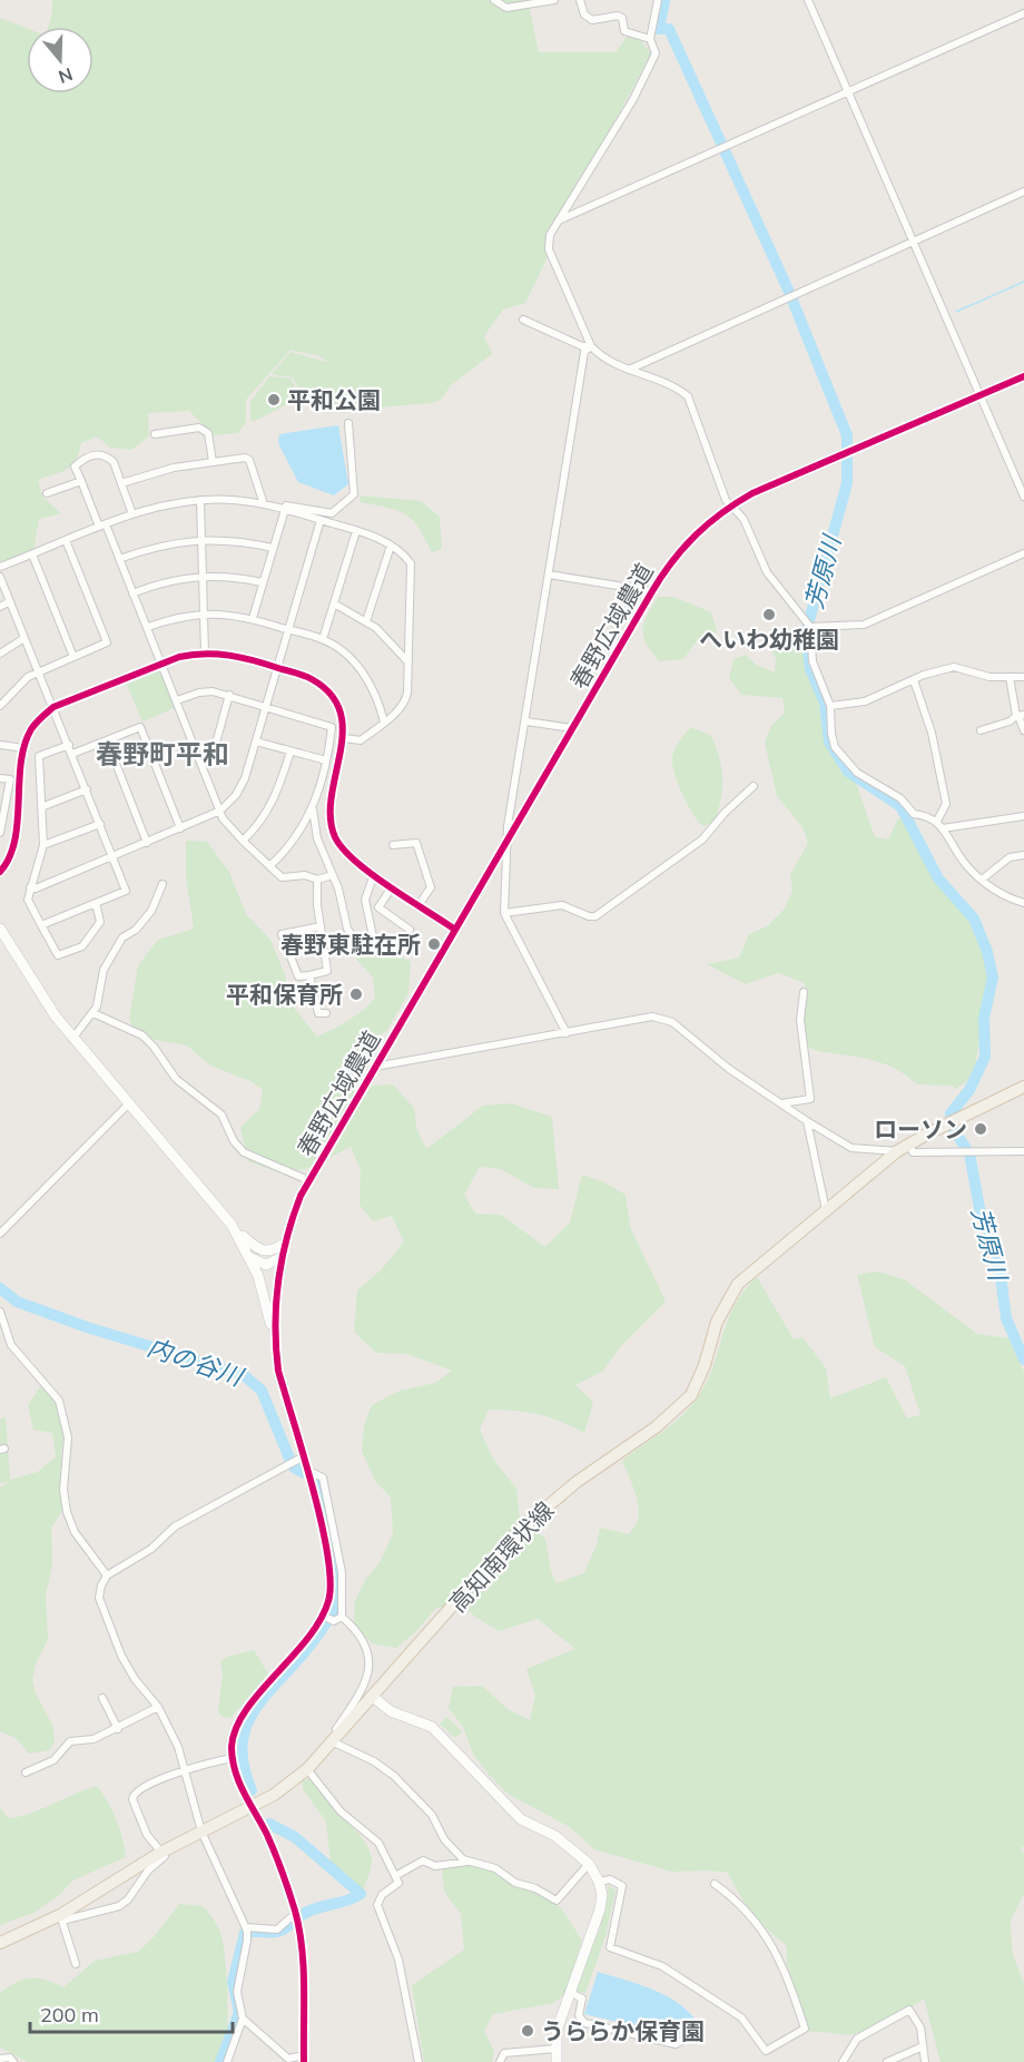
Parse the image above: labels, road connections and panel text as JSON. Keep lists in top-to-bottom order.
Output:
{
  "streets": {
    "main road": ["高知南環状線"],
    "street": ["春野広域農道"]
  },
  "crossings": [
    ["春野広域農道", "高知南環状線"]
  ],
  "districts": ["春野町平和"],
  "water": ["芳原川", "内の谷川"],
  "places": [
    "平和公園",
    "へいわ幼稚園",
    "春野東駐在所",
    "平和保育所",
    "ローソン",
    "うららか保育園"
  ],
  "scale_bar": "200 m",
  "north": "bottom"
}
